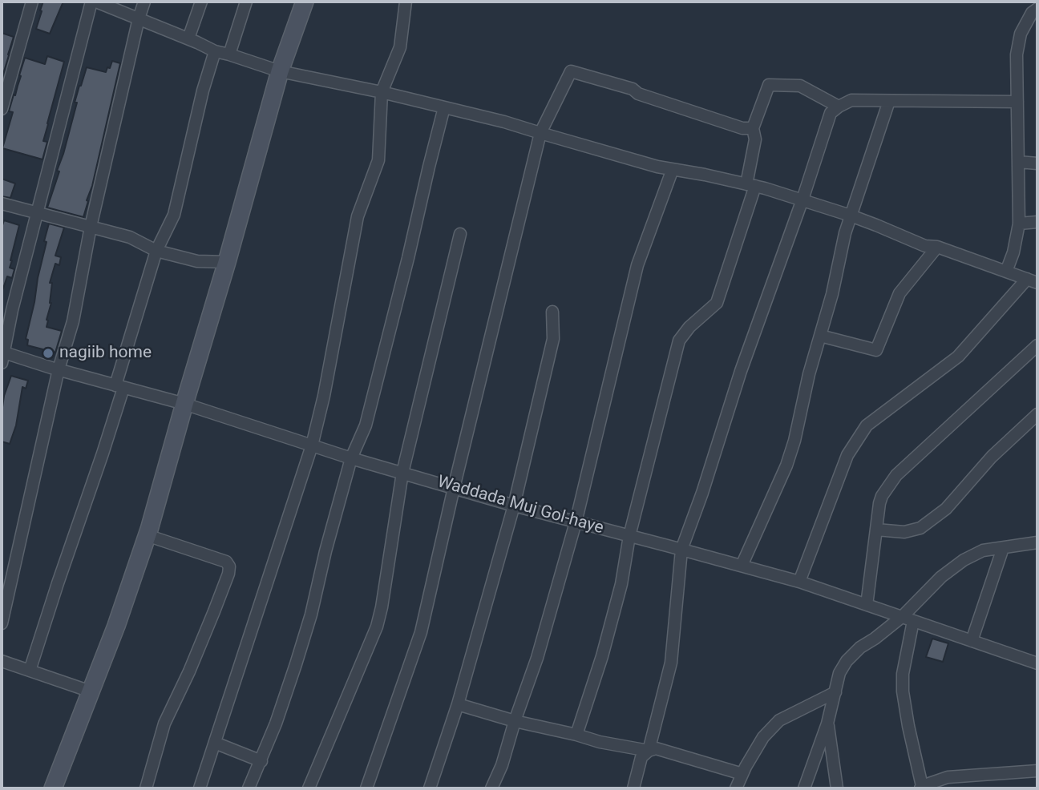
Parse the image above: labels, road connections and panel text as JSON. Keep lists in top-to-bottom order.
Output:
{
  "streets": {
    "street": ["Waddada Muj Gol-haye"]
  },
  "places": ["nagiib home"]
}
